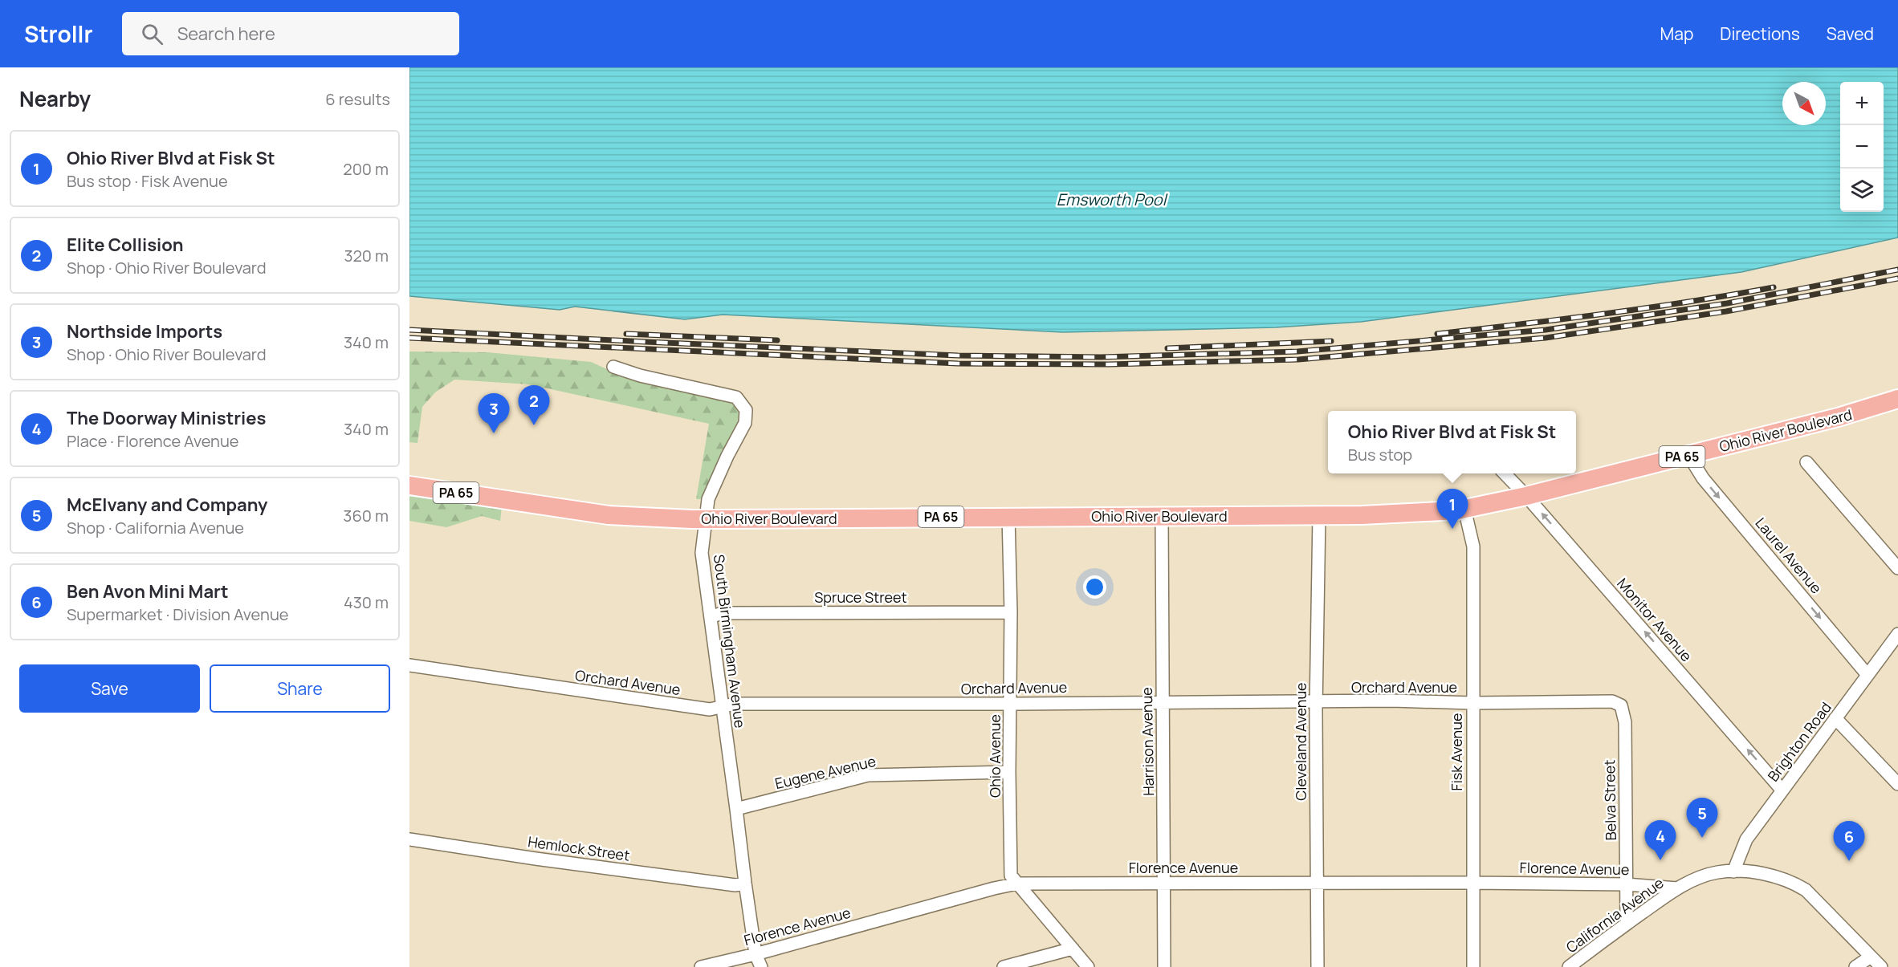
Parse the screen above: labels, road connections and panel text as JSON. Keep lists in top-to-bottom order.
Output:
{
  "streets": {
    "highway": ["Ohio River Boulevard", "PA 65"],
    "street": [
      "Laurel Avenue",
      "Spruce Street",
      "Monitor Avenue",
      "South Birmingham Avenue",
      "Orchard Avenue",
      "Harrison Avenue",
      "Cleveland Avenue",
      "Brighton Road",
      "Fisk Avenue",
      "Ohio Avenue",
      "Eugene Avenue",
      "Belva Street",
      "Hemlock Street",
      "Florence Avenue",
      "California Avenue"
    ]
  },
  "crossings": [
    ["Ohio River Boulevard", "Laurel Avenue"],
    ["Ohio River Boulevard", "Monitor Avenue"],
    ["Ohio River Boulevard", "Harrison Avenue"],
    ["Ohio River Boulevard", "Cleveland Avenue"],
    ["Ohio River Boulevard", "Fisk Avenue"],
    ["Ohio River Boulevard", "Ohio Avenue"],
    ["Laurel Avenue", "Brighton Road"],
    ["Spruce Street", "South Birmingham Avenue"],
    ["Spruce Street", "Ohio Avenue"],
    ["Monitor Avenue", "Brighton Road"],
    ["South Birmingham Avenue", "Orchard Avenue"],
    ["South Birmingham Avenue", "Eugene Avenue"],
    ["South Birmingham Avenue", "Hemlock Street"],
    ["South Birmingham Avenue", "Florence Avenue"],
    ["Orchard Avenue", "Harrison Avenue"],
    ["Orchard Avenue", "Cleveland Avenue"],
    ["Orchard Avenue", "Fisk Avenue"],
    ["Orchard Avenue", "Ohio Avenue"],
    ["Orchard Avenue", "Belva Street"],
    ["Harrison Avenue", "Florence Avenue"],
    ["Cleveland Avenue", "Florence Avenue"],
    ["Brighton Road", "California Avenue"],
    ["Fisk Avenue", "Florence Avenue"],
    ["Ohio Avenue", "Eugene Avenue"],
    ["Ohio Avenue", "Florence Avenue"],
    ["Belva Street", "Florence Avenue"],
    ["Belva Street", "California Avenue"],
    ["Florence Avenue", "California Avenue"]
  ],
  "one_way": ["Monitor Avenue"],
  "water": ["Emsworth Pool"],
  "north": "bottom right",
  "page": {
    "header": "Strollr",
    "search": "Search here",
    "nav": ["Map", "Directions", "Saved"],
    "heading": ["Nearby", "6 results"],
    "map_buttons": ["+", "−"],
    "list": [
      {
        "mark": "1",
        "name": "Ohio River Blvd at Fisk St",
        "note": "Bus stop · Fisk Avenue",
        "value": "200 m"
      },
      {
        "mark": "2",
        "name": "Elite Collision",
        "note": "Shop · Ohio River Boulevard",
        "value": "320 m"
      },
      {
        "mark": "3",
        "name": "Northside Imports",
        "note": "Shop · Ohio River Boulevard",
        "value": "340 m"
      },
      {
        "mark": "4",
        "name": "The Doorway Ministries",
        "note": "Place · Florence Avenue",
        "value": "340 m"
      },
      {
        "mark": "5",
        "name": "McElvany and Company",
        "note": "Shop · California Avenue",
        "value": "360 m"
      },
      {
        "mark": "6",
        "name": "Ben Avon Mini Mart",
        "note": "Supermarket · Division Avenue",
        "value": "430 m"
      }
    ],
    "pins": [
      "2",
      "3",
      "1",
      "5",
      "4",
      "6"
    ],
    "popup": ["Ohio River Blvd at Fisk St", "Bus stop"],
    "buttons": ["Save", "Share"]
  }
}
